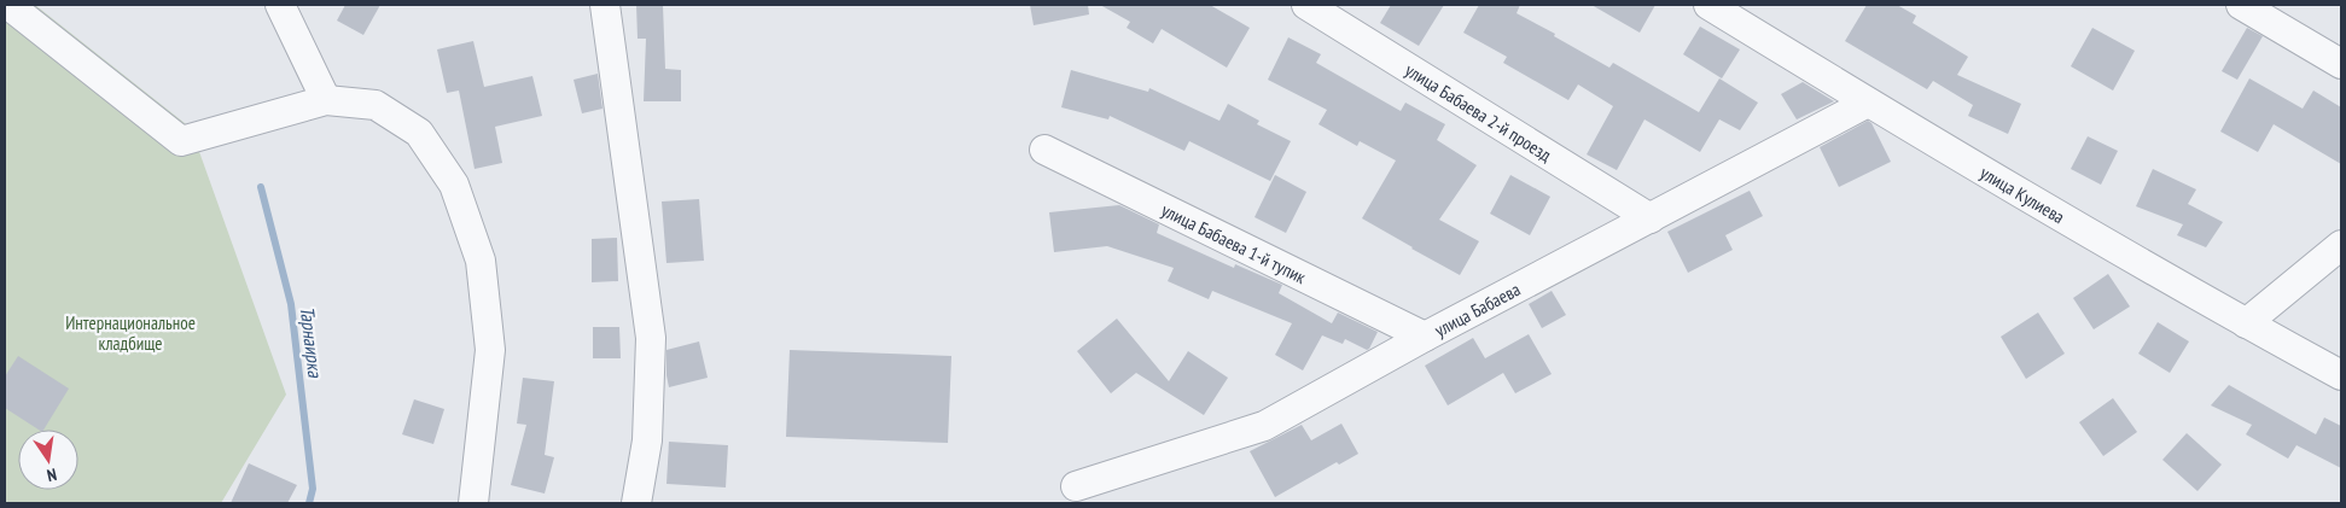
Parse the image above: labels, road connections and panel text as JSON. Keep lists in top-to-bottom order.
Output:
{
  "streets": {
    "street": [
      "улица Бабаева 2-й проезд",
      "улица Кулиева",
      "улица Бабаева 1-й тупик",
      "улица Бабаева"
    ]
  },
  "crossings": [
    ["улица Бабаева 2-й проезд", "улица Бабаева"],
    ["улица Кулиева", "улица Бабаева"],
    ["улица Бабаева 1-й тупик", "улица Бабаева"]
  ],
  "water": ["Тарнаирка"],
  "parks": ["Интернациональное кладбище"],
  "north": "bottom"
}
